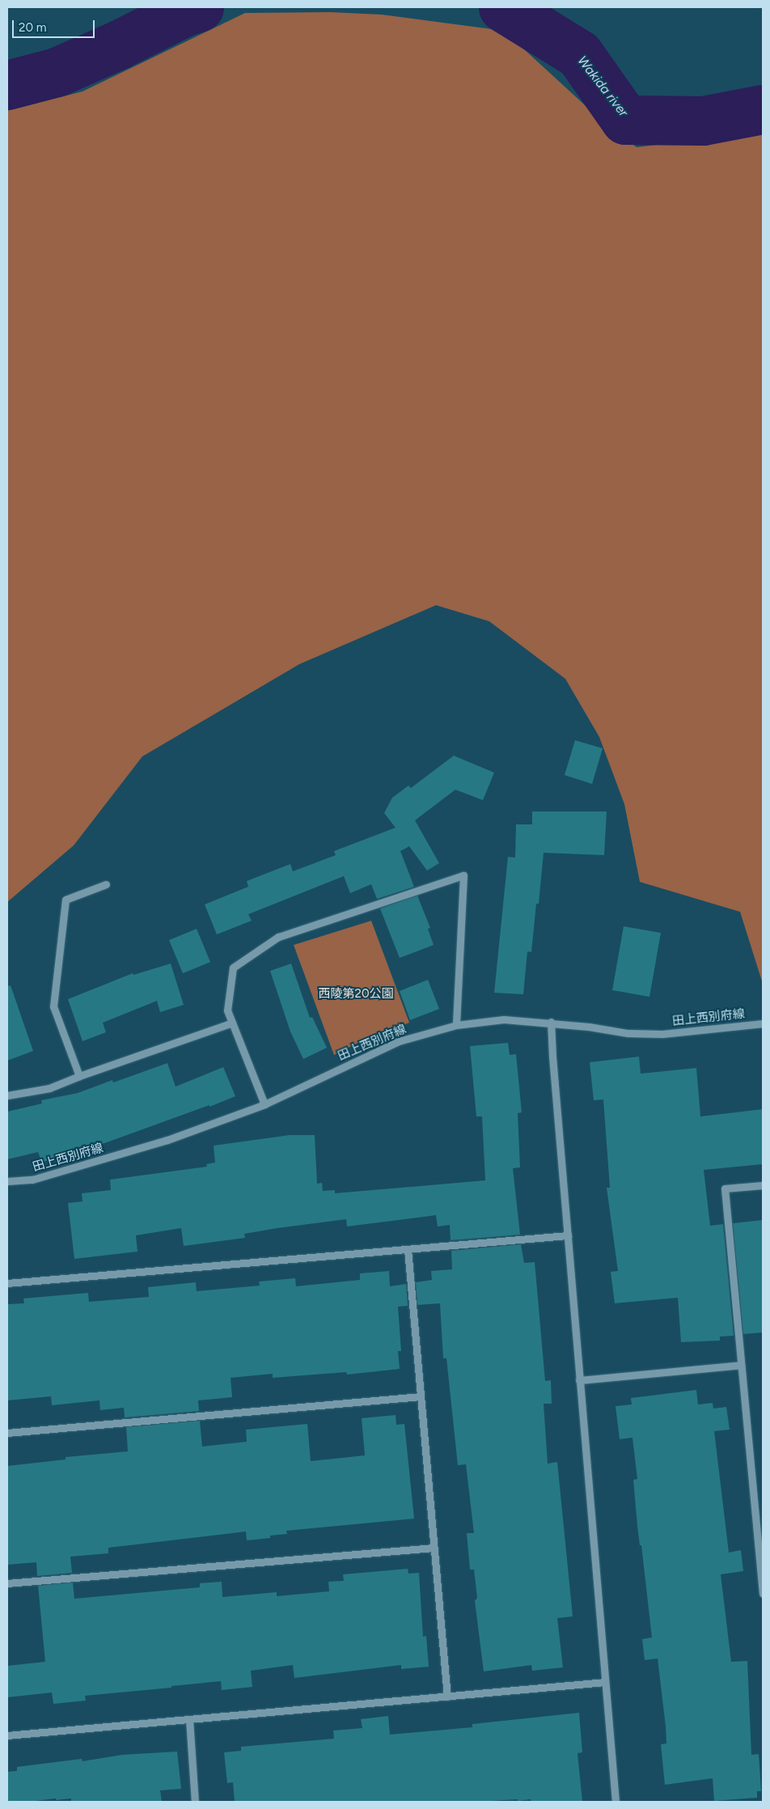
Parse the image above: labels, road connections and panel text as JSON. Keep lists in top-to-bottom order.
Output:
{
  "streets": {
    "street": ["田上西別府線"]
  },
  "water": ["Wakida river"],
  "parks": ["西陵第20公園"],
  "scale_bar": "20 m"
}
